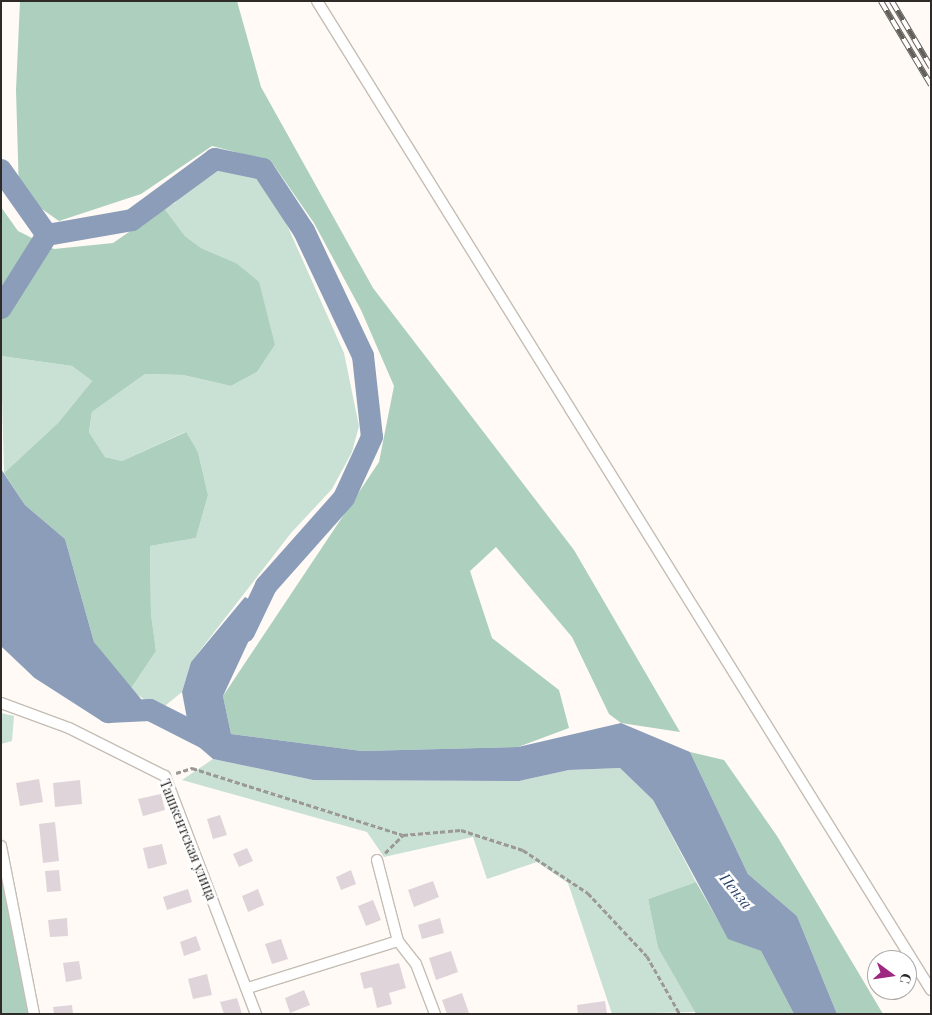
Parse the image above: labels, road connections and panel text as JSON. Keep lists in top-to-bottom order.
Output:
{
  "streets": {
    "street": ["Ташкентская улица"]
  },
  "water": ["Пенза"],
  "north": "right"
}
